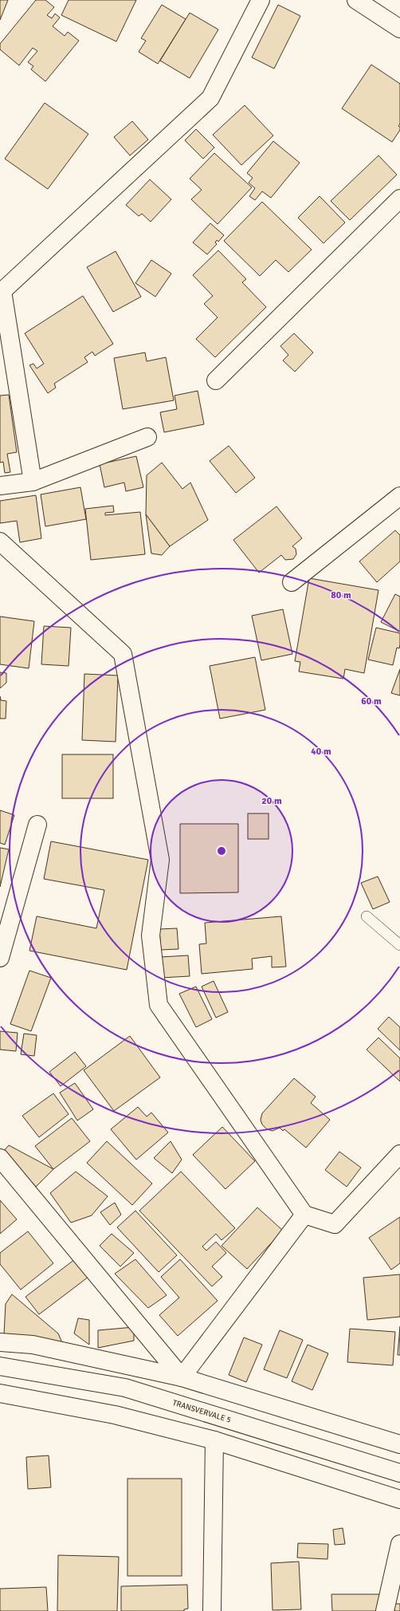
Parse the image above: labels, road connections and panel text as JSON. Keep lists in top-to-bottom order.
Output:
{
  "streets": {
    "street": ["TRANSVERVALE 5"]
  },
  "rings": [
    "80 m",
    "60 m",
    "40 m",
    "20 m"
  ]
}
